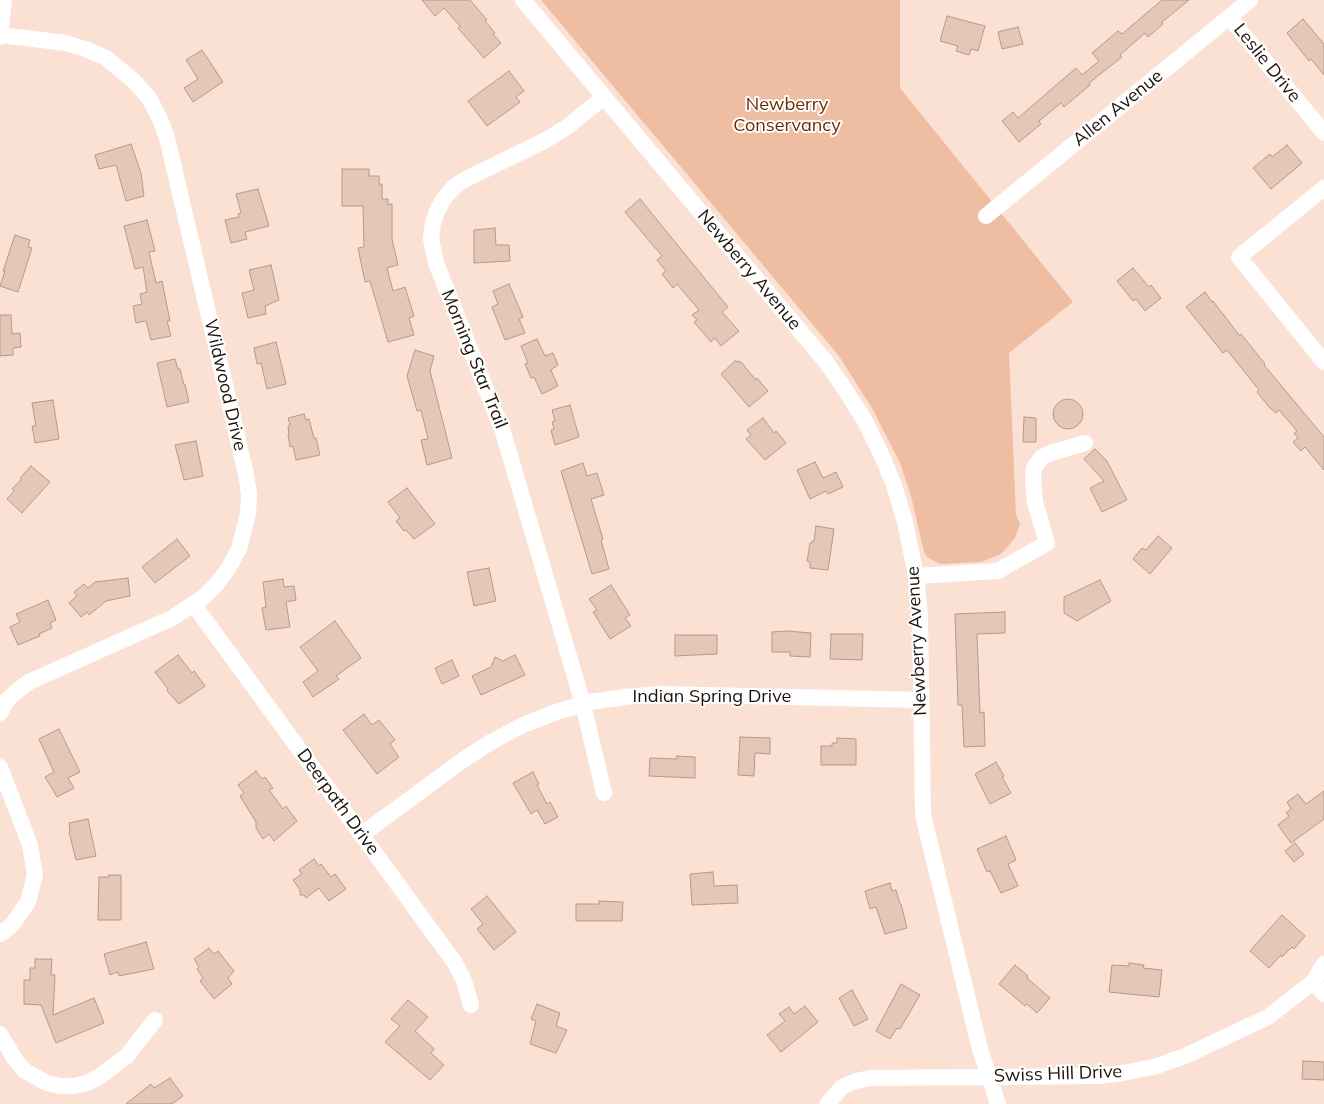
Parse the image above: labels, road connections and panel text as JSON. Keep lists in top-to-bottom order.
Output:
{
  "streets": {
    "street": [
      "Leslie Drive",
      "Allen Avenue",
      "Newberry Avenue",
      "Morning Star Trail",
      "Wildwood Drive",
      "Indian Spring Drive",
      "Deerpath Drive",
      "Swiss Hill Drive"
    ]
  },
  "crossings": [
    ["Leslie Drive", "Allen Avenue"],
    ["Newberry Avenue", "Morning Star Trail"],
    ["Newberry Avenue", "Indian Spring Drive"],
    ["Newberry Avenue", "Swiss Hill Drive"],
    ["Morning Star Trail", "Indian Spring Drive"],
    ["Wildwood Drive", "Deerpath Drive"],
    ["Indian Spring Drive", "Deerpath Drive"]
  ],
  "parks": ["Newberry Conservancy"]
}
